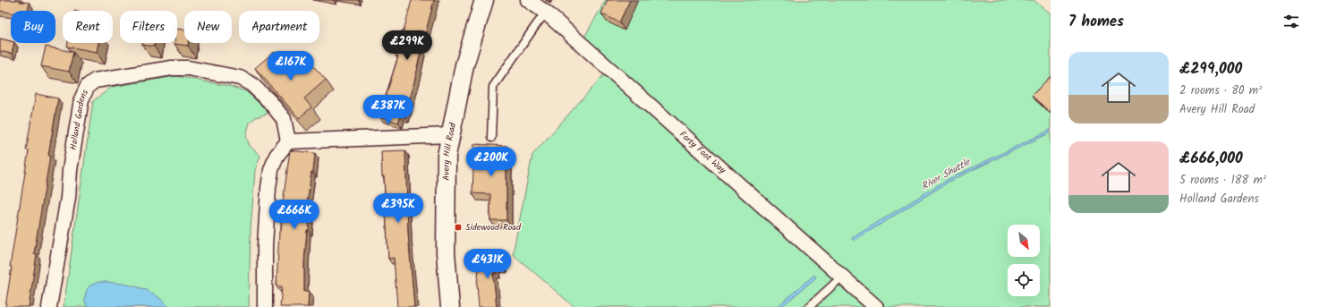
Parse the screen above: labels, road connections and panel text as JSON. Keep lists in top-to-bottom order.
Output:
{
  "streets": {
    "street": ["Holland Gardens", "Avery Hill Road", "Forty Foot Way"]
  },
  "water": ["River Shuttle"],
  "places": {
    "transit": ["Sidewood Road"]
  },
  "north": "bottom right",
  "page": {
    "heading": "7 homes",
    "chip": [
      "Buy",
      "Rent",
      "Filters",
      "New",
      "Apartment"
    ],
    "price": [
      "£299K",
      "£167K",
      "£387K",
      "£200K",
      "£395K",
      "£666K",
      "£431K"
    ],
    "list": [
      {
        "name": "£299,000",
        "note": "2 rooms · 80 m² · Avery Hill Road"
      },
      {
        "name": "£666,000",
        "note": "5 rooms · 188 m² · Holland Gardens"
      }
    ]
  }
}
